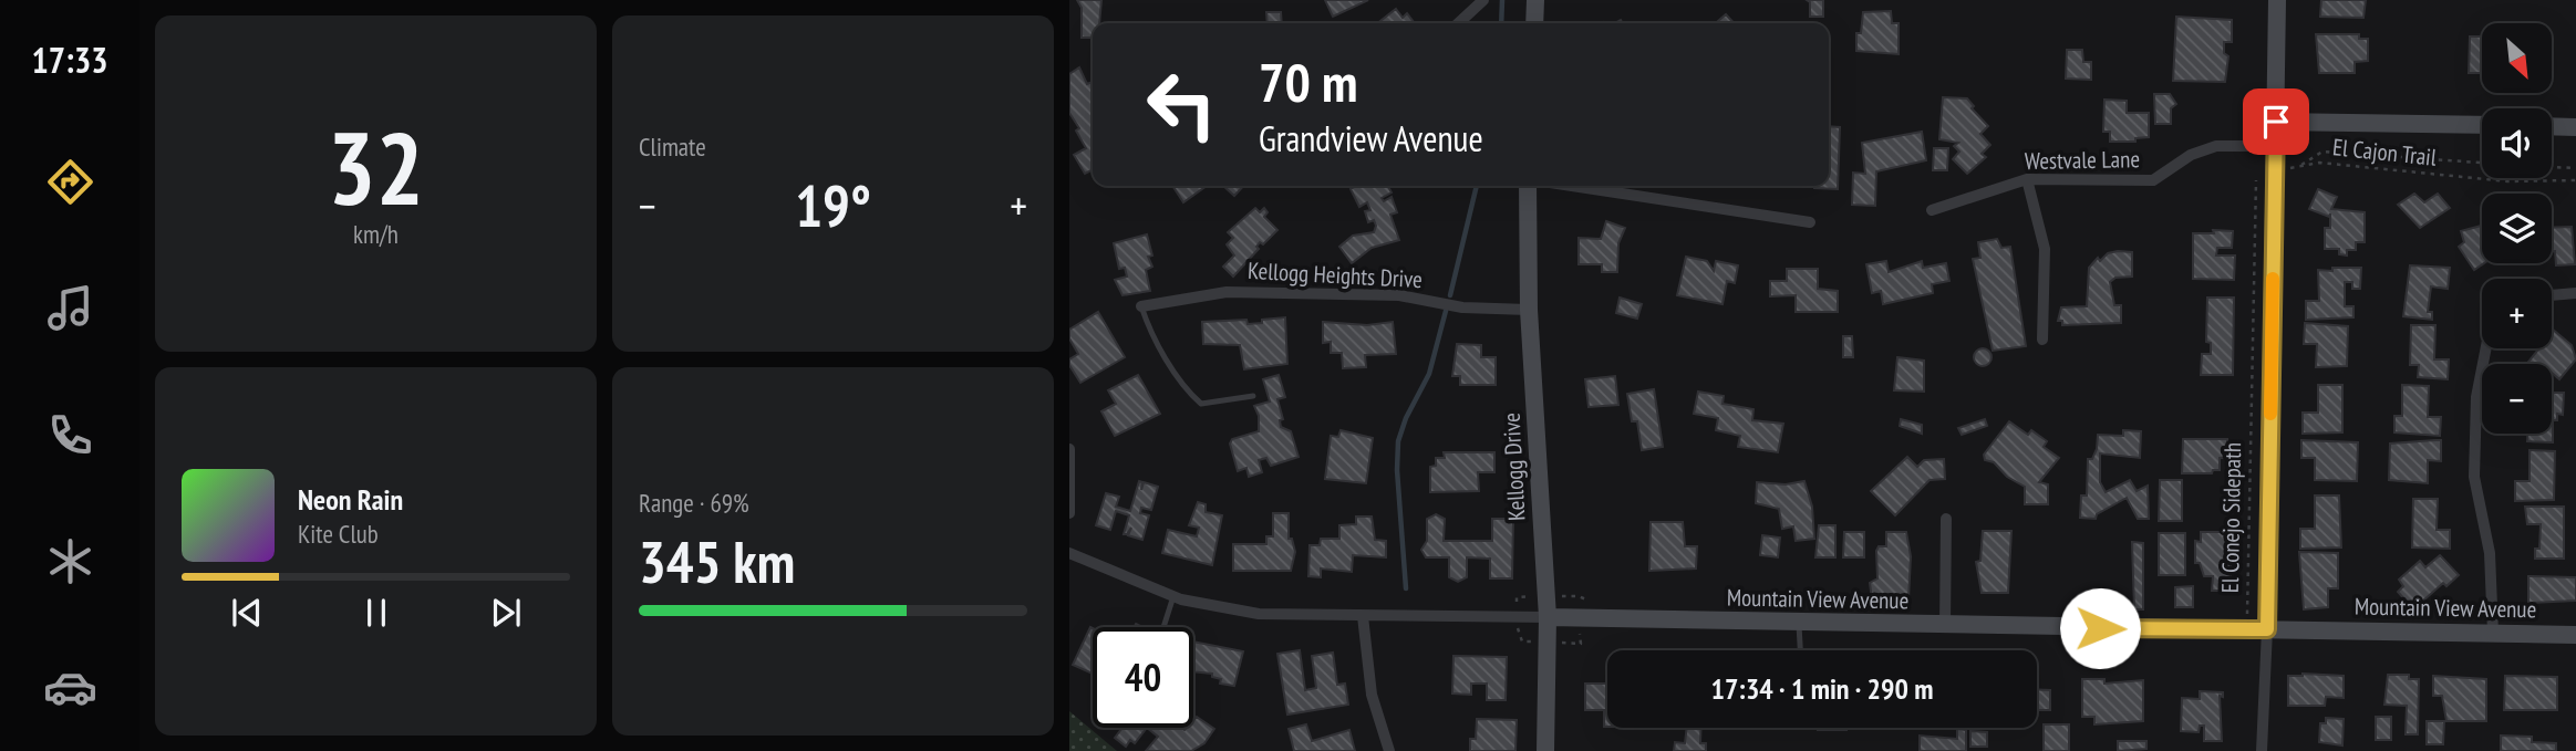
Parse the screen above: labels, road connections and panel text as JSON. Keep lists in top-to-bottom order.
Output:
{
  "streets": {
    "street": [
      "Westvale Lane",
      "Kellogg Heights Drive",
      "Kellogg Drive",
      "Mountain View Avenue"
    ],
    "path": ["El Cajon Trail", "El Conejo Sidepath"]
  },
  "crossings": [
    ["Kellogg Heights Drive", "Kellogg Drive"],
    ["Kellogg Drive", "Mountain View Avenue"]
  ],
  "north": "bottom right",
  "page": {
    "tabs": "17:33",
    "tile": [
      ["32", "km/h"],
      "Climate",
      ["Range · 69%", "345 km"]
    ],
    "map_buttons": ["+", "−"],
    "turn": ["70 m", "Grandview Avenue"],
    "heat": ["−", "19°", "+"],
    "song": ["Neon Rain", "Kite Club"],
    "limit": "40",
    "trip": "17:34 · 1 min · 290 m"
  }
}
